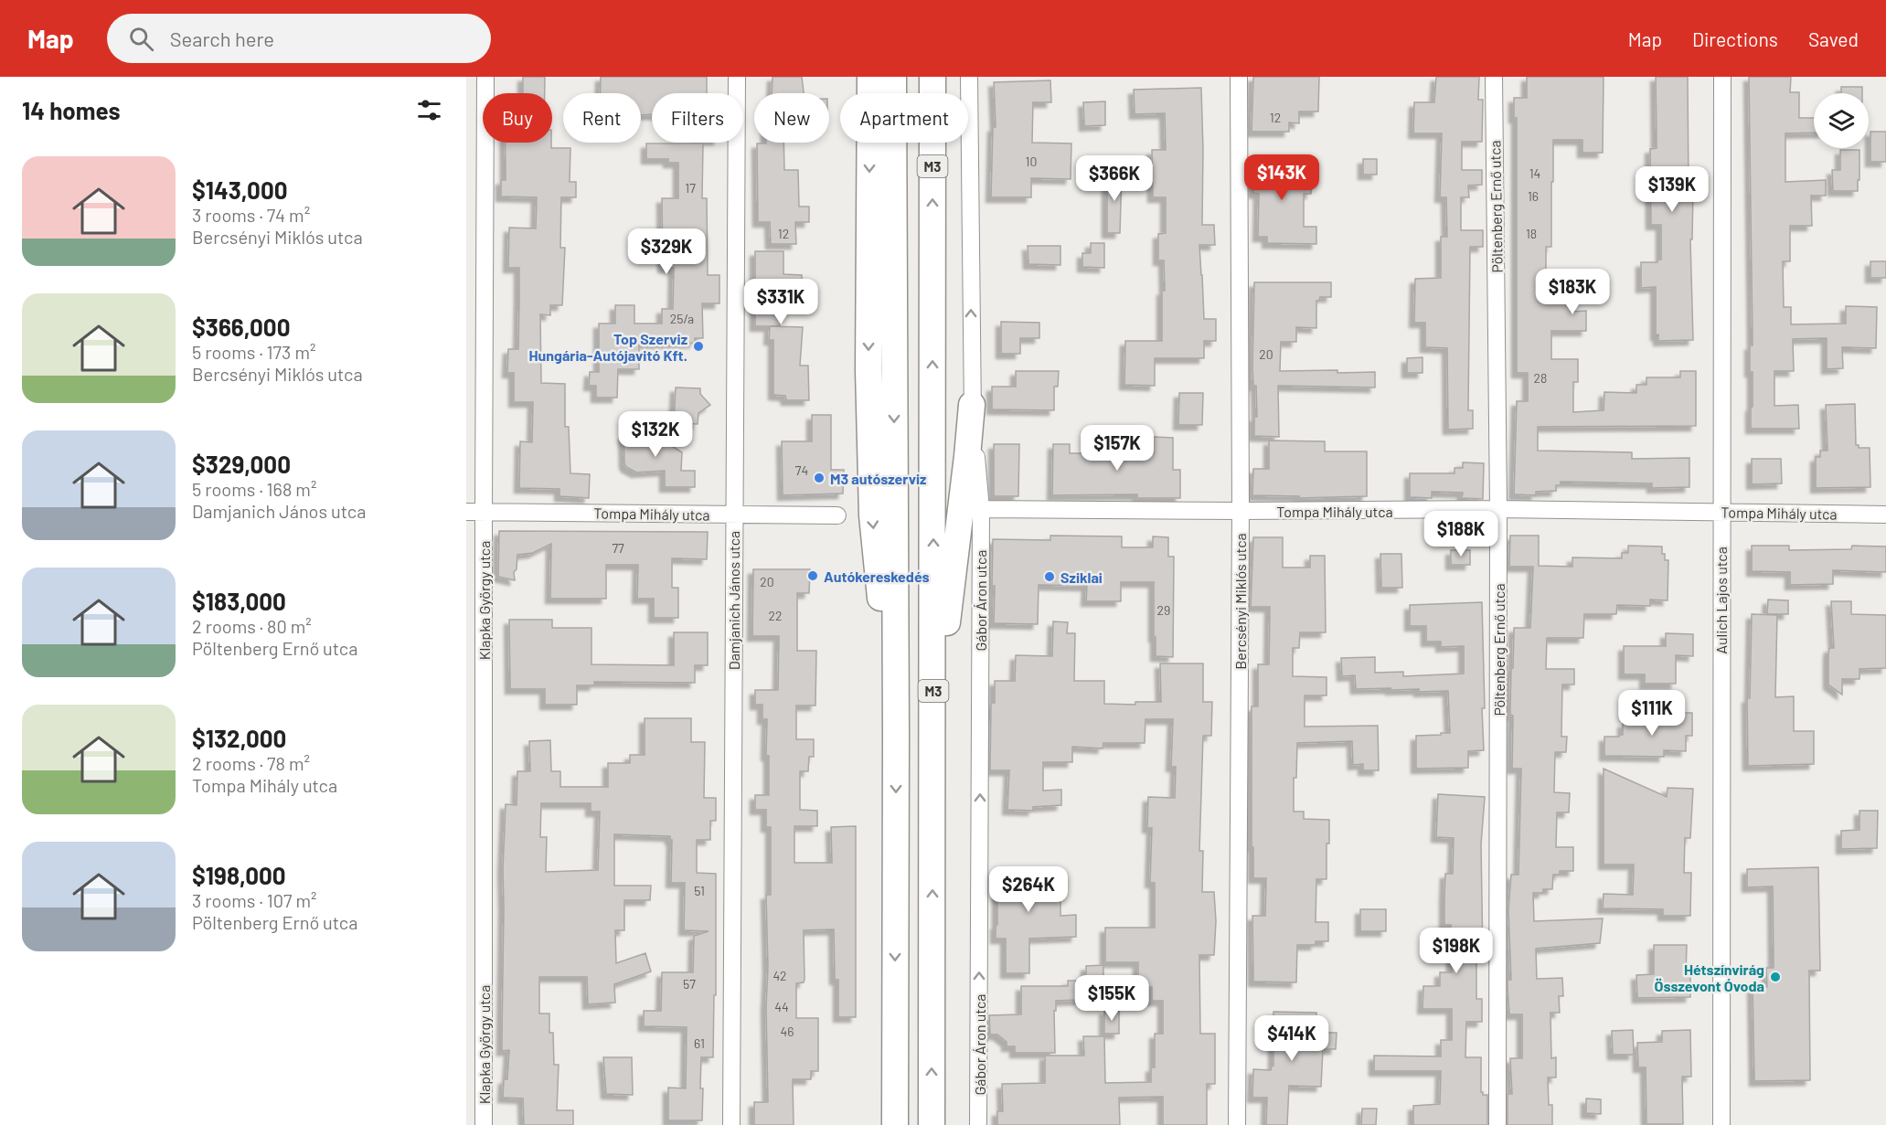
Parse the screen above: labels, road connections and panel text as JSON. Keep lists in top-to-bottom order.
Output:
{
  "streets": {
    "main road": ["M3"],
    "street": [
      "Pöltenberg Ernő utca",
      "Tompa Mihály utca",
      "Klapka György utca",
      "Damjanich János utca",
      "Gábor Áron utca",
      "Aulich Lajos utca",
      "Bercsényi Miklós utca"
    ]
  },
  "crossings": [
    ["Pöltenberg Ernő utca", "Tompa Mihály utca"],
    ["Tompa Mihály utca", "Klapka György utca"],
    ["Tompa Mihály utca", "Damjanich János utca"],
    ["Tompa Mihály utca", "Gábor Áron utca"],
    ["Tompa Mihály utca", "Aulich Lajos utca"],
    ["Tompa Mihály utca", "Bercsényi Miklós utca"]
  ],
  "one_way": ["Gábor Áron utca"],
  "places": [
    "Top Szerviz Hungária-Autójavitó Kft.",
    "M3 autószerviz",
    "Autókereskedés",
    "Sziklai",
    "Hétszínvirág Összevont Óvoda"
  ],
  "house_numbers": [
    "12",
    "10",
    "14",
    "17",
    "16",
    "12",
    "18",
    "25/a",
    "20",
    "28",
    "74",
    "77",
    "20",
    "29",
    "22",
    "51",
    "42",
    "57",
    "44",
    "46",
    "61"
  ],
  "page": {
    "header": "Map",
    "search": "Search here",
    "nav": ["Map", "Directions", "Saved"],
    "heading": "14 homes",
    "chip": [
      "Buy",
      "Rent",
      "Filters",
      "New",
      "Apartment"
    ],
    "list": [
      {
        "name": "$143,000",
        "note": "3 rooms · 74 m² · Bercsényi Miklós utca"
      },
      {
        "name": "$366,000",
        "note": "5 rooms · 173 m² · Bercsényi Miklós utca"
      },
      {
        "name": "$329,000",
        "note": "5 rooms · 168 m² · Damjanich János utca"
      },
      {
        "name": "$183,000",
        "note": "2 rooms · 80 m² · Pöltenberg Ernő utca"
      },
      {
        "name": "$132,000",
        "note": "2 rooms · 78 m² · Tompa Mihály utca"
      },
      {
        "name": "$198,000",
        "note": "3 rooms · 107 m² · Pöltenberg Ernő utca"
      }
    ],
    "price": [
      "$143K",
      "$366K",
      "$139K",
      "$329K",
      "$183K",
      "$331K",
      "$132K",
      "$157K",
      "$188K",
      "$111K",
      "$264K",
      "$198K",
      "$155K",
      "$414K"
    ]
  }
}
